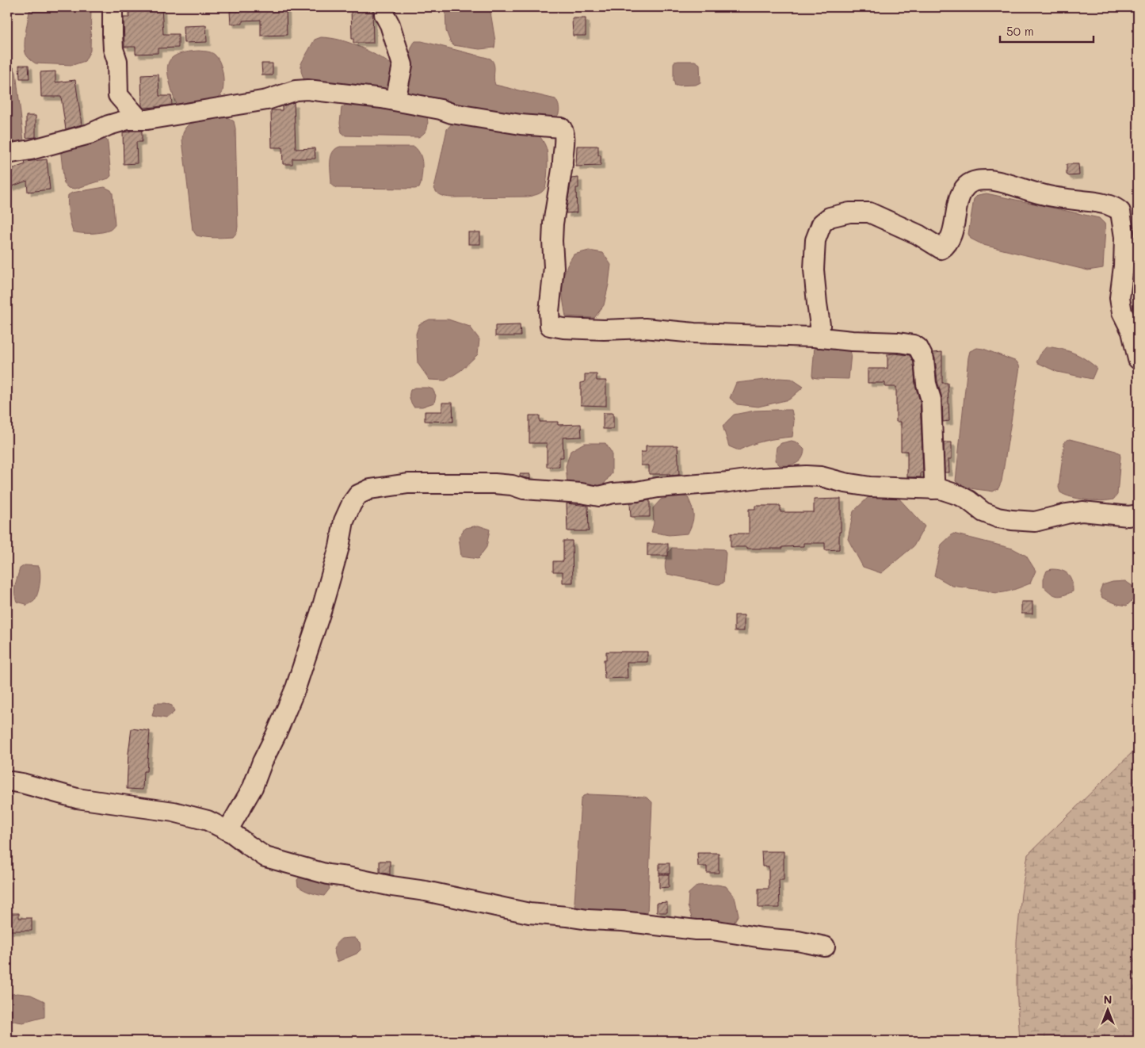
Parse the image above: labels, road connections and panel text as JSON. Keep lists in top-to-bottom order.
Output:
{
  "scale_bar": "50 m",
  "north": "top"
}
